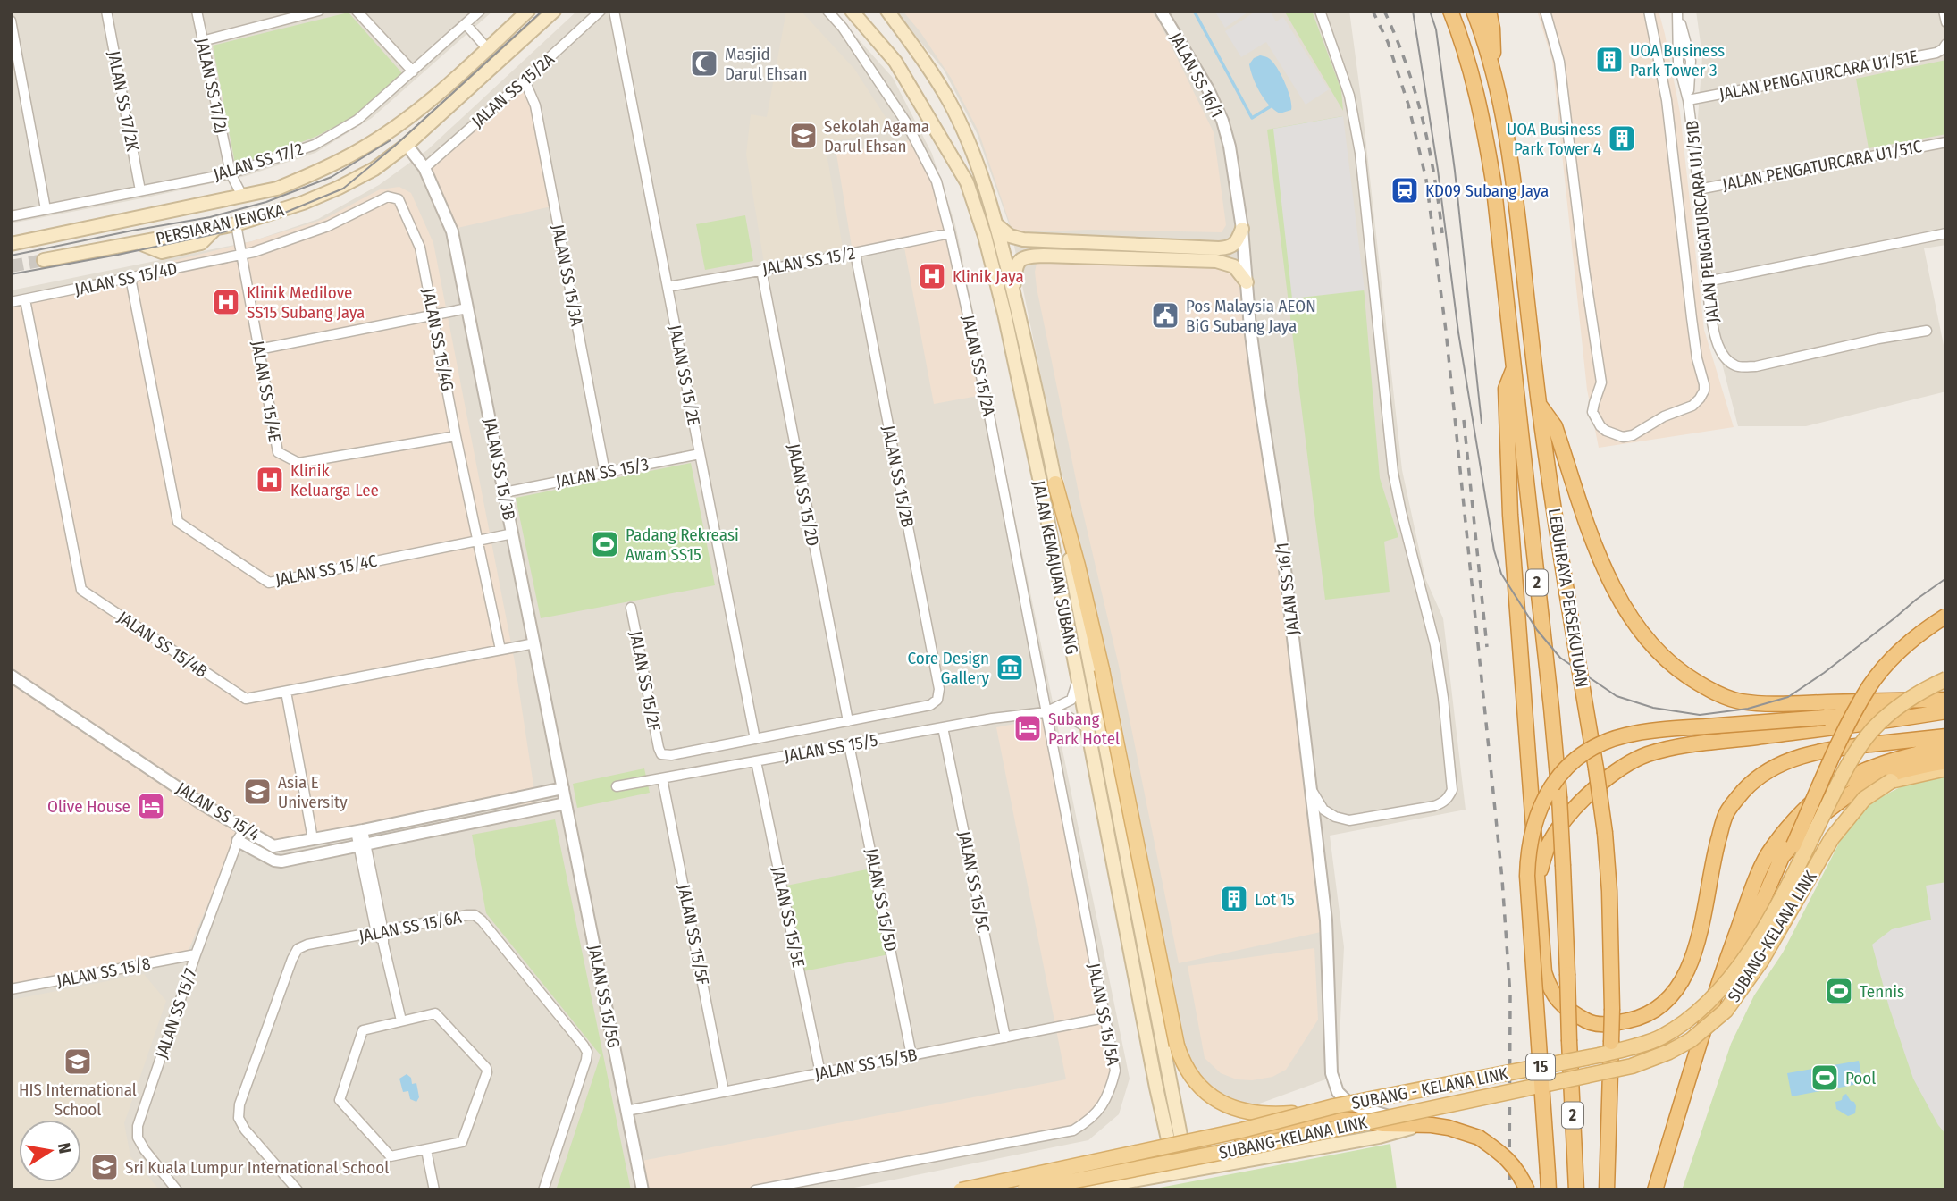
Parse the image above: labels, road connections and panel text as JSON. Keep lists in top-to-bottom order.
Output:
{
  "streets": {
    "highway": ["2", "LEBUHRAYA PERSEKUTUAN", "15"],
    "main road": [
      "PERSIARAN JENGKA",
      "JALAN KEMAJUAN SUBANG",
      "SUBANG-KELANA LINK",
      "SUBANG - KELANA LINK"
    ],
    "street": [
      "JALAN SS 16/1",
      "JALAN PENGATURCARA U1/51E",
      "JALAN SS 17/2J",
      "JALAN SS 15/2A",
      "JALAN SS 17/2K",
      "JALAN SS 17/2",
      "JALAN PENGATURCARA U1/51C",
      "JALAN PENGATURCARA U1/51B",
      "JALAN SS 15/2",
      "JALAN SS 15/3A",
      "JALAN SS 15/4D",
      "JALAN SS 15/4G",
      "JALAN SS 15/2E",
      "JALAN SS 15/4E",
      "JALAN SS 15/3B",
      "JALAN SS 15/3",
      "JALAN SS 15/2B",
      "JALAN SS 15/2D",
      "JALAN SS 15/4C",
      "JALAN SS 15/4B",
      "JALAN SS 15/2F",
      "JALAN SS 15/5",
      "JALAN SS 15/4",
      "JALAN SS 15/5C",
      "JALAN SS 15/5D",
      "JALAN SS 15/5E",
      "JALAN SS 15/6A",
      "JALAN SS 15/5F",
      "JALAN SS 15/8",
      "JALAN SS 15/5G",
      "JALAN SS 15/7",
      "JALAN SS 15/5A",
      "JALAN SS 15/5B"
    ]
  },
  "crossings": [
    ["JALAN PENGATURCARA U1/51E", "JALAN PENGATURCARA U1/51B"],
    ["JALAN SS 17/2J", "JALAN SS 17/2"],
    ["JALAN SS 17/2J", "PERSIARAN JENGKA"],
    ["JALAN SS 15/2A", "JALAN SS 15/2"],
    ["JALAN SS 15/2A", "JALAN SS 15/3A"],
    ["JALAN SS 15/2A", "JALAN SS 15/3B"],
    ["JALAN SS 15/2A", "JALAN SS 15/5"],
    ["JALAN SS 15/2A", "JALAN SS 15/5A"],
    ["JALAN SS 17/2K", "JALAN SS 17/2"],
    ["JALAN PENGATURCARA U1/51C", "JALAN PENGATURCARA U1/51B"],
    ["PERSIARAN JENGKA", "JALAN SS 15/4E"],
    ["PERSIARAN JENGKA", "JALAN SS 15/3B"],
    ["JALAN SS 15/2", "JALAN SS 15/2E"],
    ["JALAN SS 15/2", "JALAN SS 15/2B"],
    ["JALAN SS 15/2", "JALAN SS 15/2D"],
    ["JALAN SS 15/3A", "JALAN SS 15/3"],
    ["JALAN SS 15/4D", "JALAN SS 15/4G"],
    ["JALAN SS 15/4D", "JALAN SS 15/4E"],
    ["JALAN SS 15/4D", "JALAN SS 15/4C"],
    ["JALAN SS 15/4D", "JALAN SS 15/4B"],
    ["JALAN SS 15/4G", "JALAN SS 15/4E"],
    ["JALAN SS 15/4G", "JALAN SS 15/4C"],
    ["JALAN SS 15/4G", "JALAN SS 15/4B"],
    ["JALAN SS 15/2E", "JALAN SS 15/3"],
    ["JALAN SS 15/2E", "JALAN SS 15/2F"],
    ["JALAN SS 15/3B", "JALAN SS 15/3"],
    ["JALAN SS 15/3B", "JALAN SS 15/4C"],
    ["JALAN SS 15/3B", "JALAN SS 15/4B"],
    ["JALAN SS 15/3B", "JALAN SS 15/4"],
    ["JALAN SS 15/3B", "JALAN SS 15/5G"],
    ["JALAN SS 15/2B", "JALAN SS 15/2D"],
    ["JALAN KEMAJUAN SUBANG", "JALAN SS 15/5"],
    ["JALAN SS 15/5", "JALAN SS 15/5C"],
    ["JALAN SS 15/5", "JALAN SS 15/5D"],
    ["JALAN SS 15/5", "JALAN SS 15/5E"],
    ["JALAN SS 15/5", "JALAN SS 15/5F"],
    ["JALAN SS 15/5", "JALAN SS 15/5A"],
    ["JALAN SS 15/4", "JALAN SS 15/5G"],
    ["JALAN SS 15/4", "JALAN SS 15/7"],
    ["JALAN SS 15/5C", "JALAN SS 15/5B"],
    ["JALAN SS 15/5D", "JALAN SS 15/5B"],
    ["JALAN SS 15/5E", "JALAN SS 15/5B"],
    ["JALAN SS 15/5F", "JALAN SS 15/5B"],
    ["JALAN SS 15/8", "JALAN SS 15/7"],
    ["JALAN SS 15/5G", "JALAN SS 15/5B"],
    ["JALAN SS 15/5A", "JALAN SS 15/5B"]
  ],
  "places": {
    "building": ["UOA Business Park Tower 3", "UOA Business Park Tower 4", "Lot 15"],
    "mosque": ["Masjid Darul Ehsan"],
    "school or university": [
      "Sekolah Agama Darul Ehsan",
      "Asia E University",
      "HIS International School",
      "Sri Kuala Lumpur International School"
    ],
    "station": ["KD09 Subang Jaya"],
    "hospital": ["Klinik Jaya", "Klinik Medilove SS15 Subang Jaya", "Klinik Keluarga Lee"],
    "public building": ["Pos Malaysia AEON BiG Subang Jaya"],
    "sports": ["Padang Rekreasi Awam SS15", "Tennis", "Pool"],
    "museum": ["Core Design Gallery"],
    "hotel": ["Subang Park Hotel", "Olive House"]
  },
  "north": "right"
}
